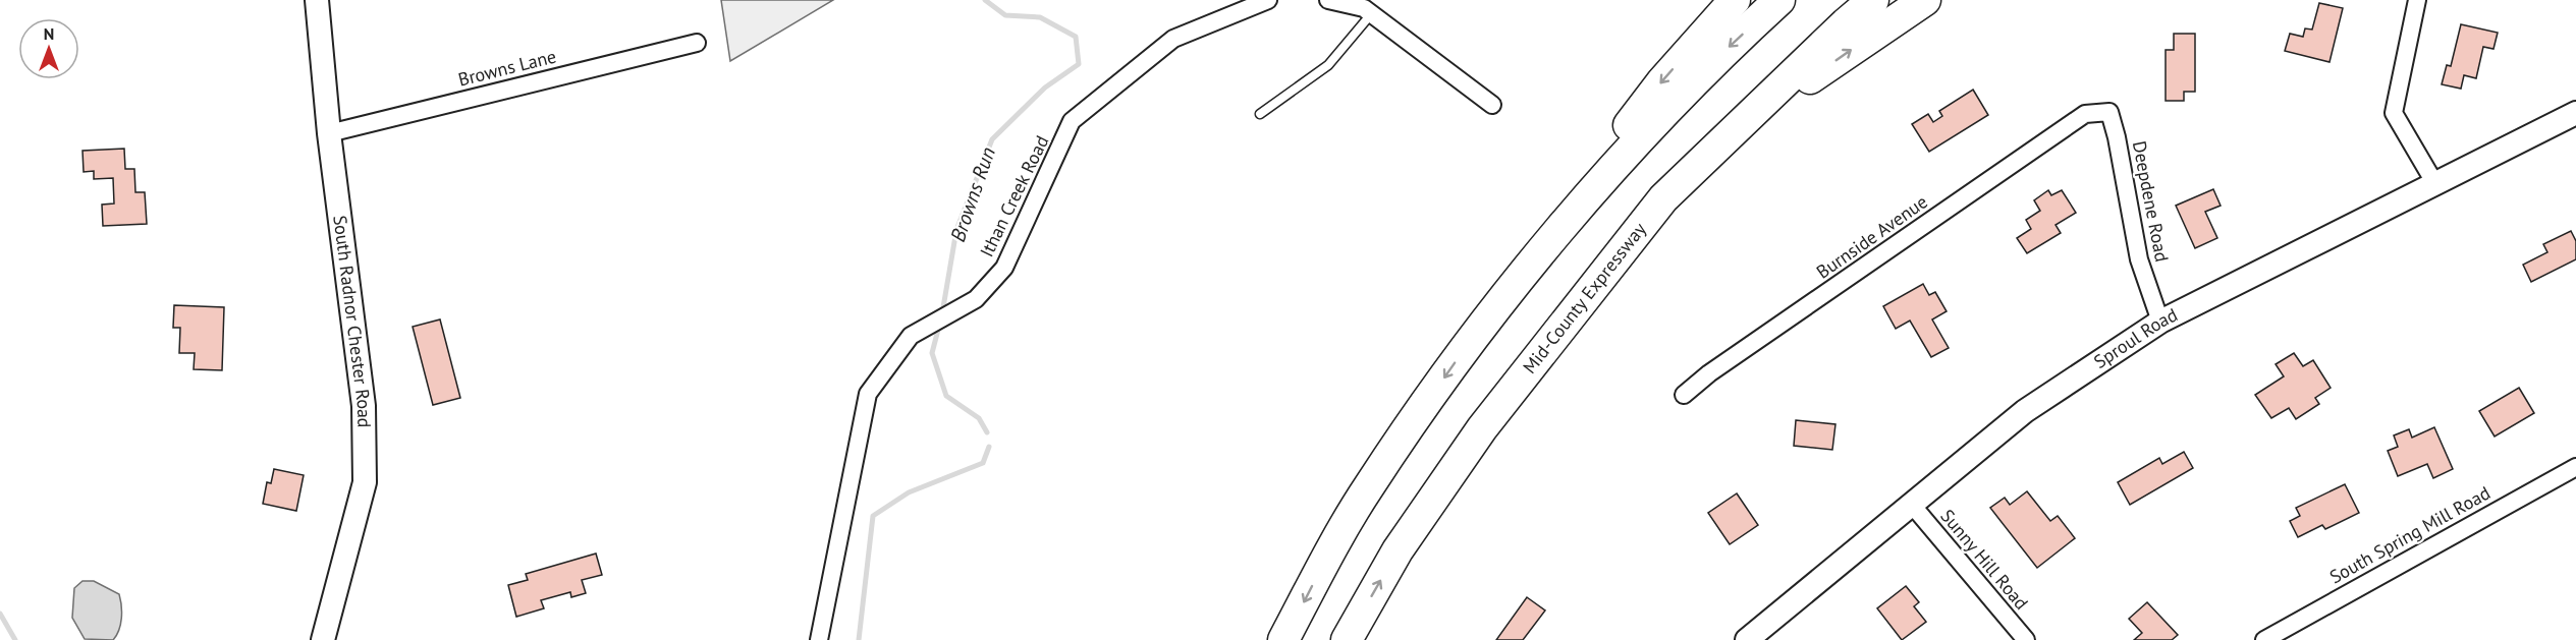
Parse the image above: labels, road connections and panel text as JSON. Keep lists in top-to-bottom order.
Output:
{
  "streets": {
    "highway": ["Mid-County Expressway"],
    "main road": ["South Radnor Chester Road", "Sproul Road"],
    "street": [
      "Browns Lane",
      "Ithan Creek Road",
      "Deepdene Road",
      "Burnside Avenue",
      "South Spring Mill Road",
      "Sunny Hill Road"
    ]
  },
  "crossings": [
    ["Browns Lane", "South Radnor Chester Road"],
    ["Deepdene Road", "Burnside Avenue"],
    ["Deepdene Road", "Sproul Road"],
    ["Sproul Road", "Sunny Hill Road"]
  ],
  "water": ["Browns Run"],
  "north": "top"
}
